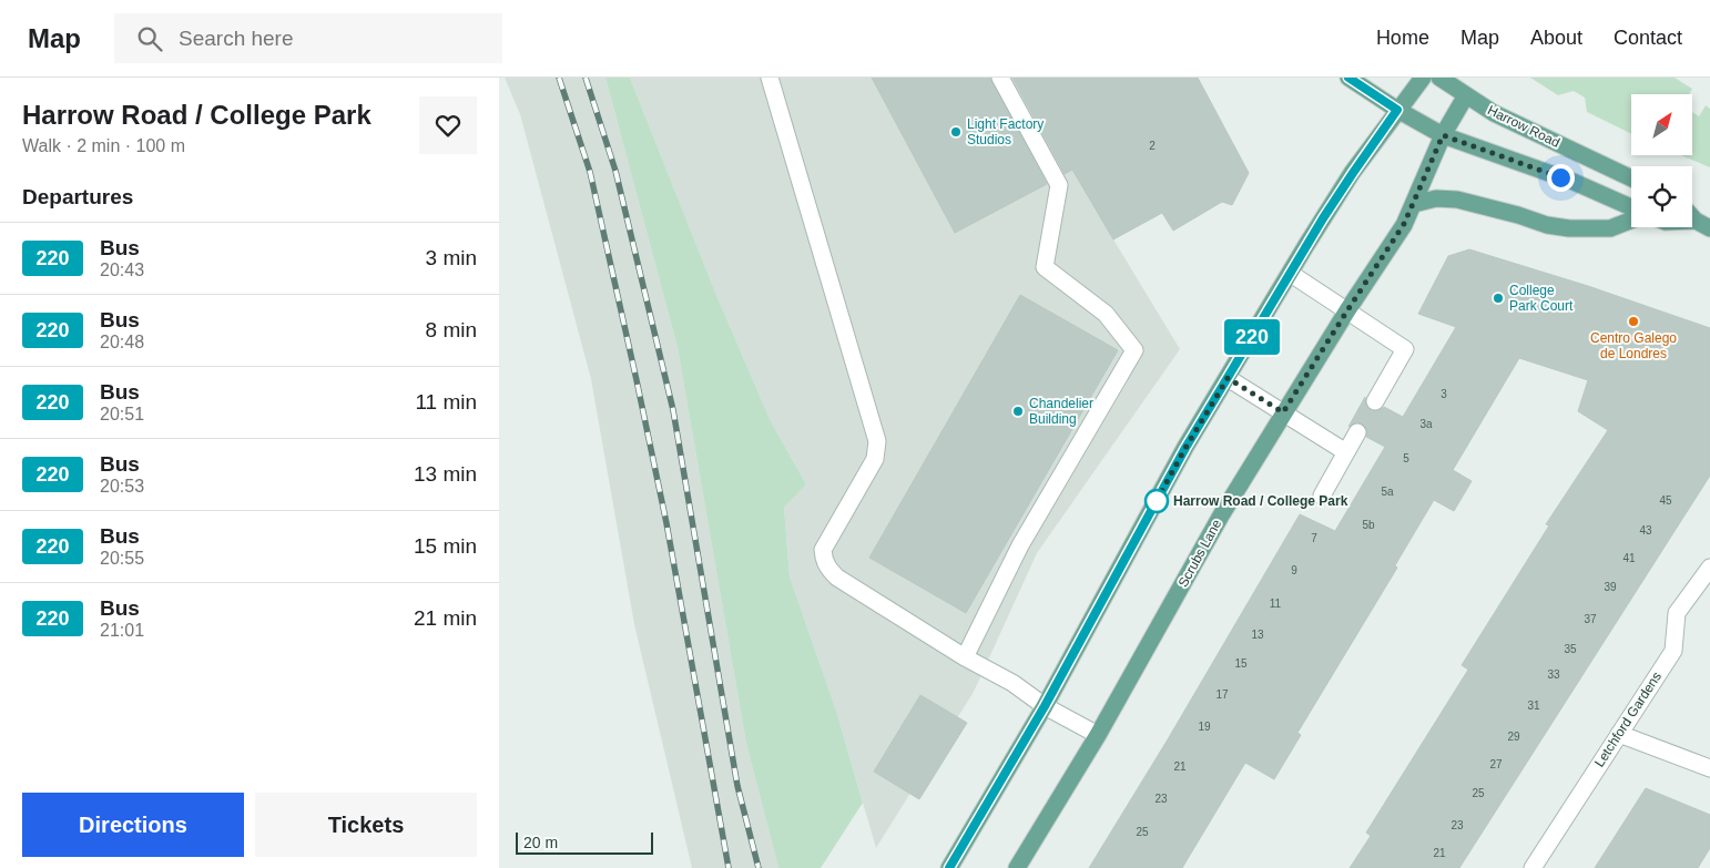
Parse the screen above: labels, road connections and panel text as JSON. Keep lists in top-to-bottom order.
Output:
{
  "streets": {
    "main road": ["Harrow Road", "Scrubs Lane"],
    "street": ["Letchford Gardens"]
  },
  "crossings": [
    ["Harrow Road", "Scrubs Lane"]
  ],
  "places": [
    "Light Factory Studios",
    "College Park Court",
    "Centro Galego de Londres",
    "Chandelier Building",
    "Harrow Road / College Park"
  ],
  "lines": ["bus line 220"],
  "house_numbers": [
    "2",
    "3",
    "3a",
    "5",
    "5a",
    "45",
    "5b",
    "43",
    "7",
    "41",
    "9",
    "39",
    "11",
    "37",
    "13",
    "35",
    "15",
    "33",
    "17",
    "31",
    "19",
    "29",
    "27",
    "21",
    "25",
    "23",
    "23",
    "25",
    "21"
  ],
  "scale_bar": "20 m",
  "north": "top right",
  "page": {
    "header": "Map",
    "search": "Search here",
    "nav": [
      "Home",
      "Map",
      "About",
      "Contact"
    ],
    "heading": [
      ["Harrow Road / College Park", "Walk · 2 min · 100 m"],
      "Departures"
    ],
    "on_map": "220",
    "list": [
      {
        "mark": "220",
        "name": "Bus",
        "note": "20:43",
        "value": "3 min"
      },
      {
        "mark": "220",
        "name": "Bus",
        "note": "20:48",
        "value": "8 min"
      },
      {
        "mark": "220",
        "name": "Bus",
        "note": "20:51",
        "value": "11 min"
      },
      {
        "mark": "220",
        "name": "Bus",
        "note": "20:53",
        "value": "13 min"
      },
      {
        "mark": "220",
        "name": "Bus",
        "note": "20:55",
        "value": "15 min"
      },
      {
        "mark": "220",
        "name": "Bus",
        "note": "21:01",
        "value": "21 min"
      }
    ],
    "buttons": ["Directions", "Tickets"],
    "scale": "20 m"
  }
}
